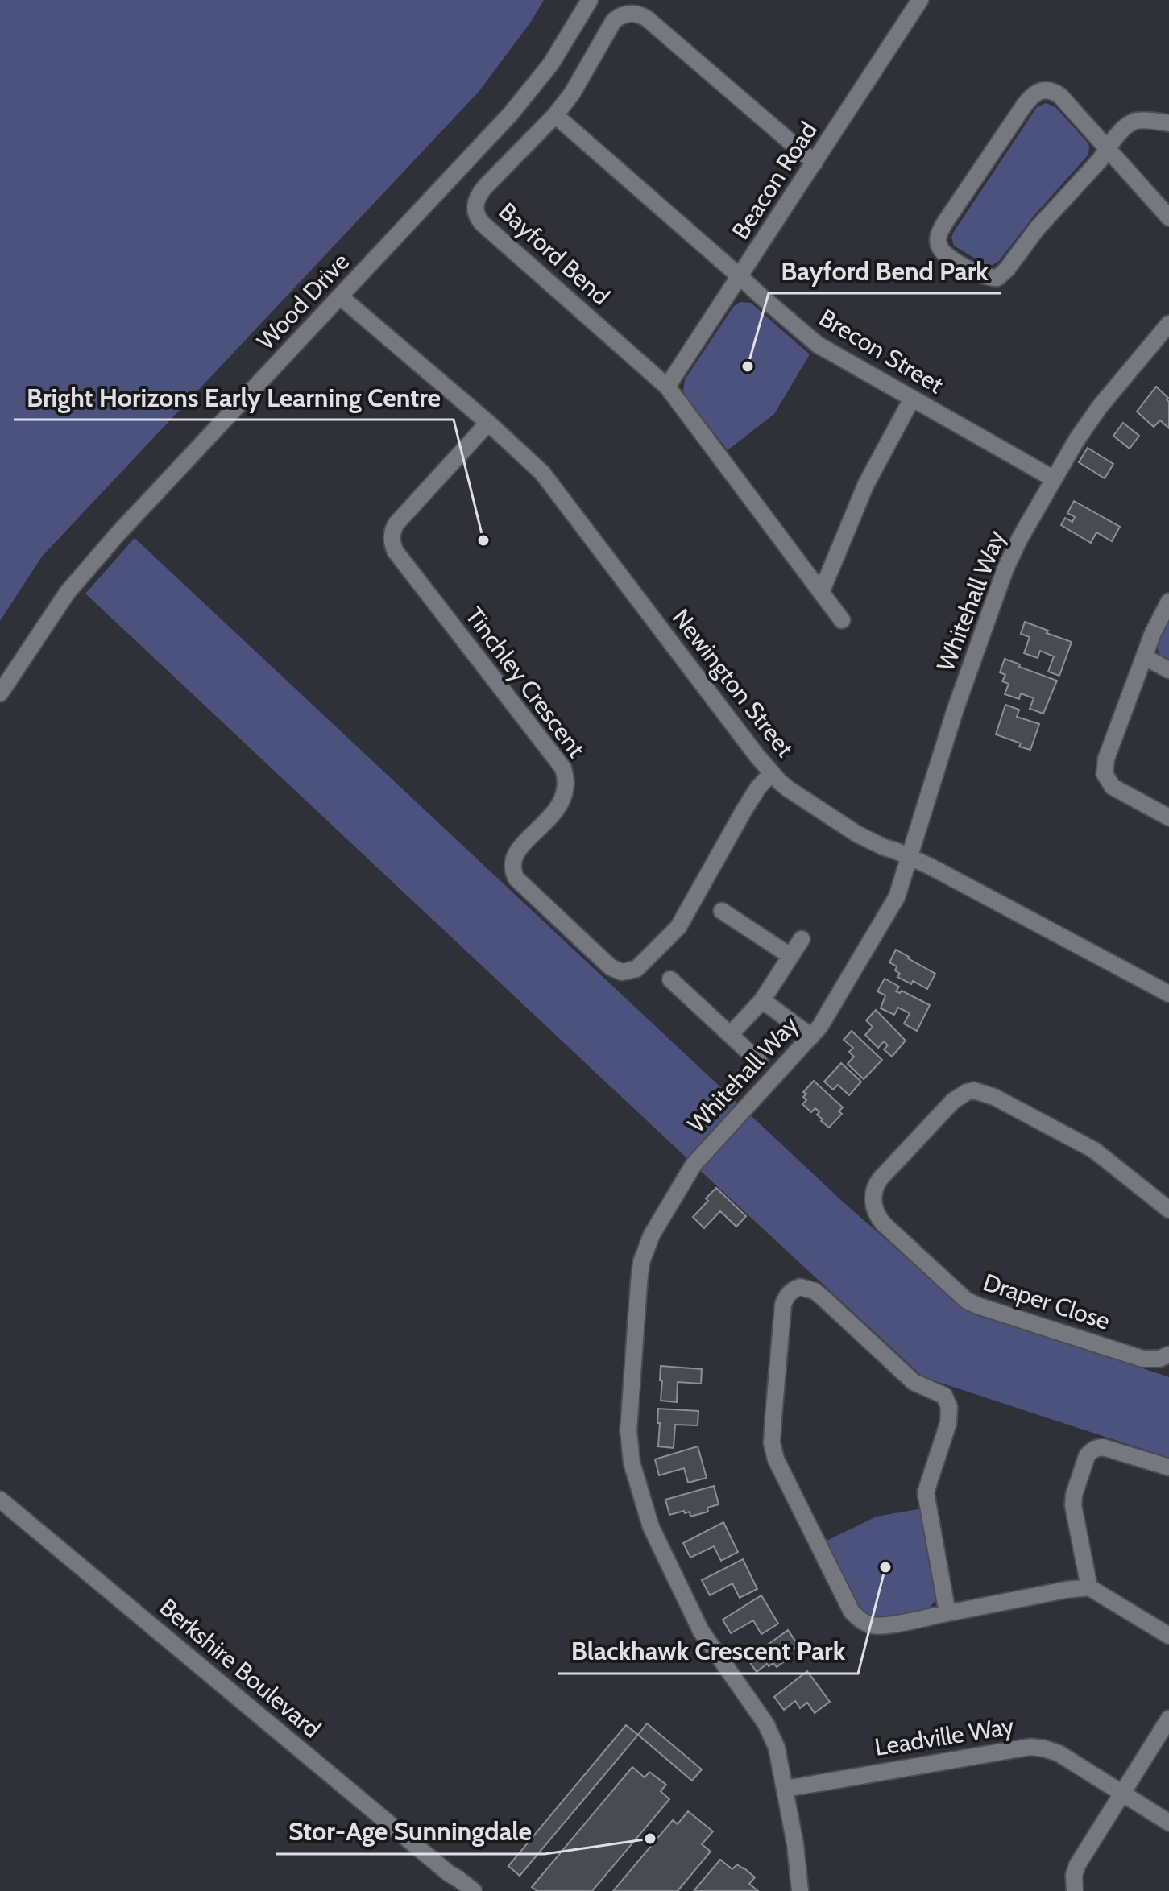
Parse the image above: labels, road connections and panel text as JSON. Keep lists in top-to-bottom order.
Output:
{
  "streets": {
    "street": [
      "Beacon Road",
      "Bayford Bend",
      "Wood Drive",
      "Brecon Street",
      "Whitehall Way",
      "Tinchley Crescent",
      "Newington Street",
      "Draper Close",
      "Berkshire Boulevard",
      "Leadville Way"
    ]
  },
  "crossings": [
    ["Beacon Road", "Bayford Bend"],
    ["Beacon Road", "Brecon Street"],
    ["Bayford Bend", "Brecon Street"],
    ["Wood Drive", "Newington Street"],
    ["Brecon Street", "Whitehall Way"],
    ["Whitehall Way", "Newington Street"],
    ["Whitehall Way", "Leadville Way"],
    ["Tinchley Crescent", "Newington Street"]
  ],
  "places": [
    "Bayford Bend Park",
    "Bright Horizons Early Learning Centre",
    "Blackhawk Crescent Park",
    "Stor-Age Sunningdale"
  ]
}
